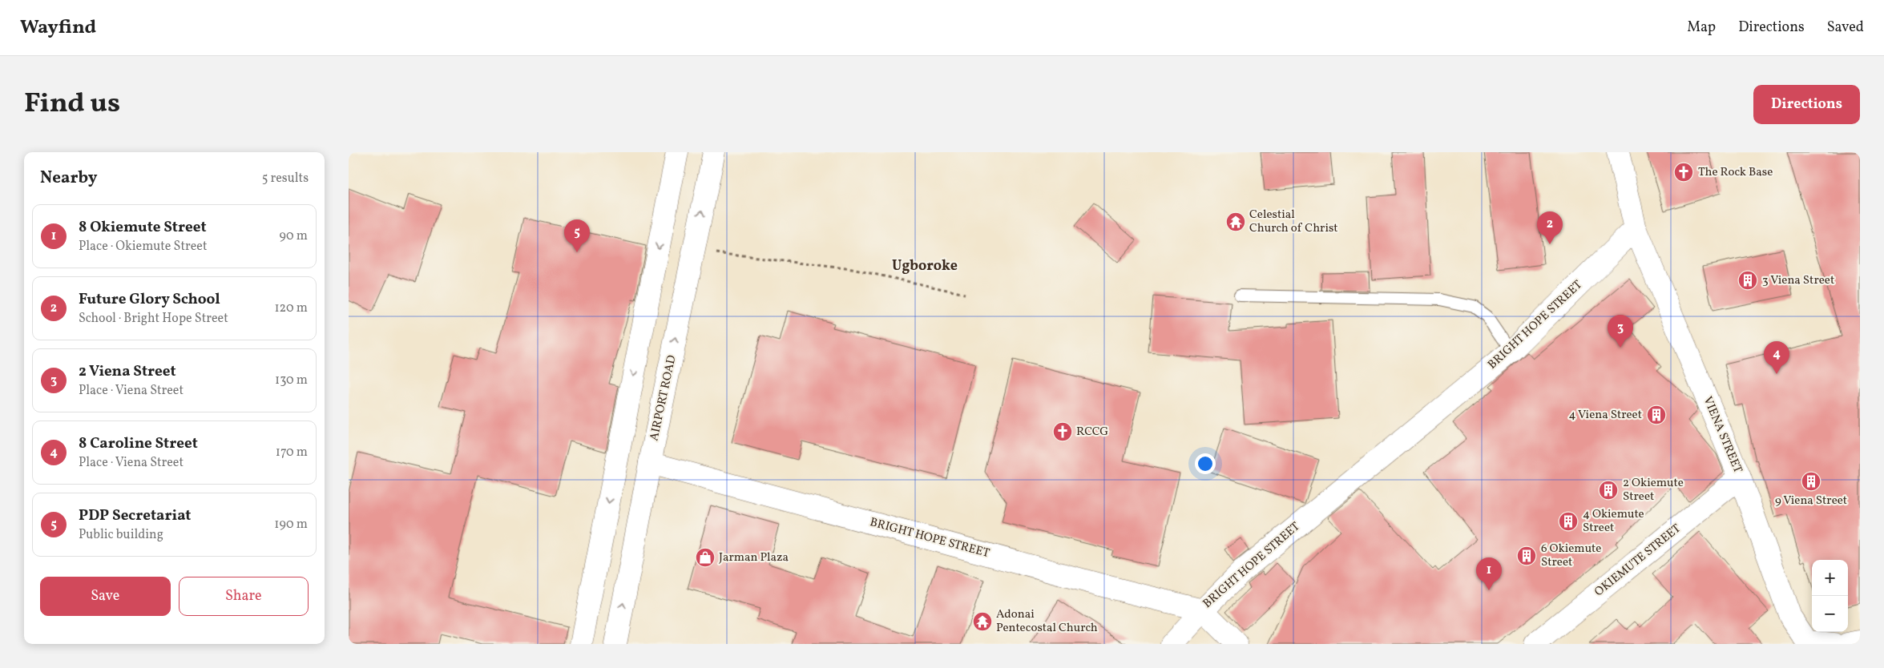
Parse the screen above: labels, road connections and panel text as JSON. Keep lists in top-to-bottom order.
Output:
{
  "streets": {
    "street": [
      "BRIGHT HOPE STREET",
      "AIRPORT ROAD",
      "VIENA STREET",
      "OKIEMUTE STREET"
    ]
  },
  "crossings": [
    ["BRIGHT HOPE STREET", "AIRPORT ROAD"],
    ["BRIGHT HOPE STREET", "VIENA STREET"],
    ["VIENA STREET", "OKIEMUTE STREET"]
  ],
  "districts": ["Ugboroke"],
  "places": {
    "church": ["The Rock Base", "RCCG"],
    "temple": ["Celestial Church of Christ", "Adonai Pentecostal Church"],
    "building": [
      "3 Viena Street",
      "4 Viena Street",
      "9 Viena Street",
      "2 Okiemute Street",
      "4 Okiemute Street",
      "6 Okiemute Street"
    ],
    "shop": ["Jarman Plaza"]
  },
  "page": {
    "header": "Wayfind",
    "nav": ["Map", "Directions", "Saved"],
    "title": "Find us",
    "buttons": [
      "Directions",
      ["Save", "Share"]
    ],
    "heading": ["Nearby", "5 results"],
    "list": [
      {
        "mark": "1",
        "name": "8 Okiemute Street",
        "note": "Place · Okiemute Street",
        "value": "90 m"
      },
      {
        "mark": "2",
        "name": "Future Glory School",
        "note": "School · Bright Hope Street",
        "value": "120 m"
      },
      {
        "mark": "3",
        "name": "2 Viena Street",
        "note": "Place · Viena Street",
        "value": "130 m"
      },
      {
        "mark": "4",
        "name": "8 Caroline Street",
        "note": "Place · Viena Street",
        "value": "170 m"
      },
      {
        "mark": "5",
        "name": "PDP Secretariat",
        "note": "Public building",
        "value": "190 m"
      }
    ],
    "pins": [
      "2",
      "5",
      "3",
      "4",
      "1"
    ],
    "map_buttons": ["+", "−"]
  }
}
